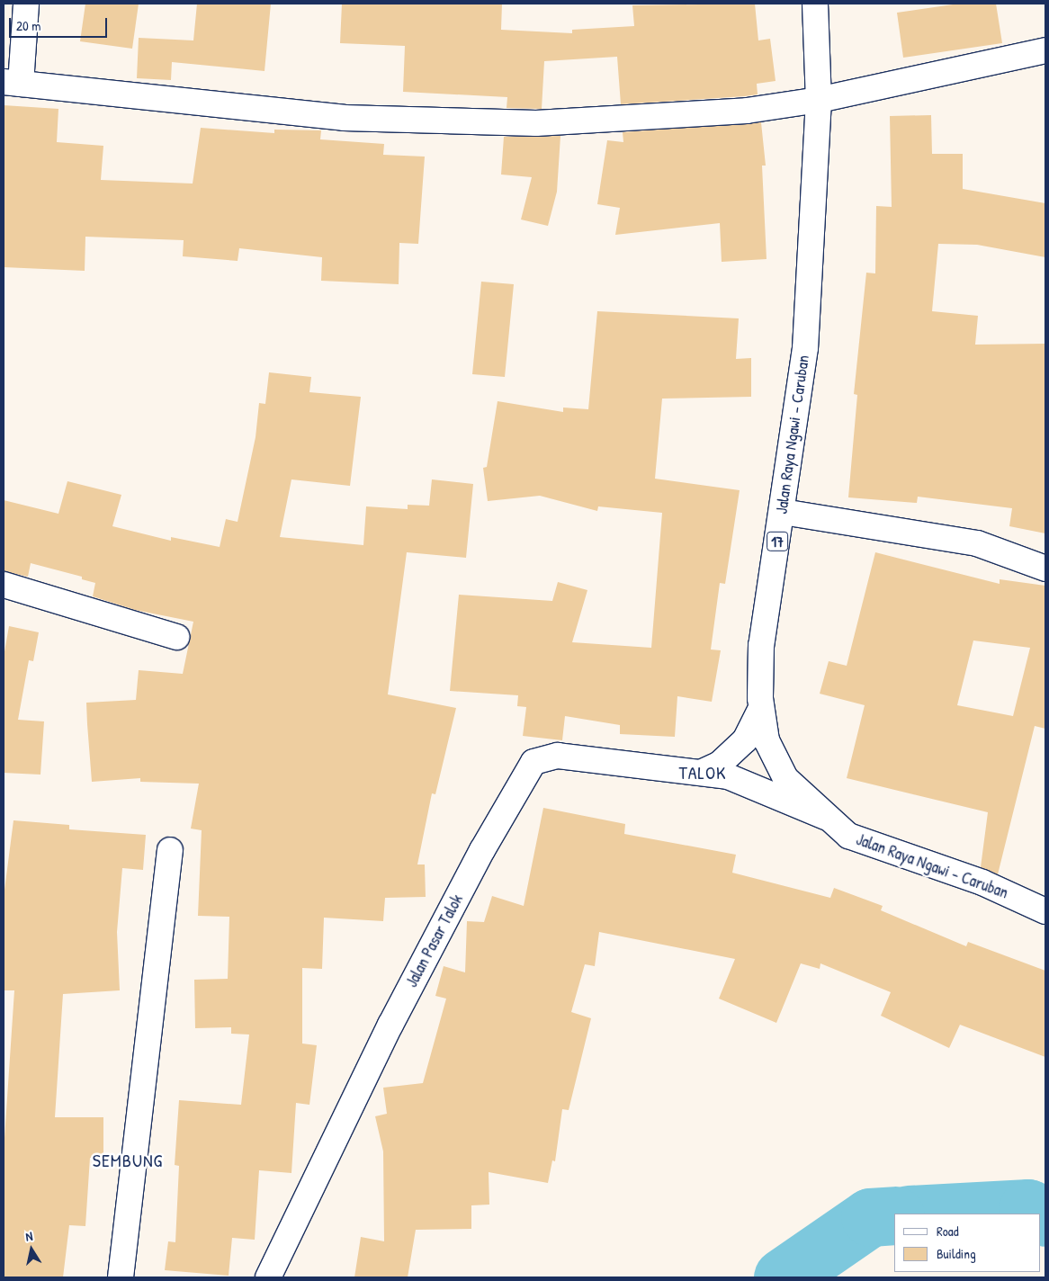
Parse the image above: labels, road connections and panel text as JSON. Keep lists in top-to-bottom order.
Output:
{
  "streets": {
    "main road": ["Jalan Raya Ngawi - Caruban", "17", "Jalan Pasar Talok"]
  },
  "crossings": [
    ["Jalan Raya Ngawi - Caruban", "Jalan Pasar Talok"]
  ],
  "districts": ["TALOK", "SEMBUNG"],
  "legend": ["Road", "Building"],
  "scale_bar": "20 m",
  "north": "top"
}
